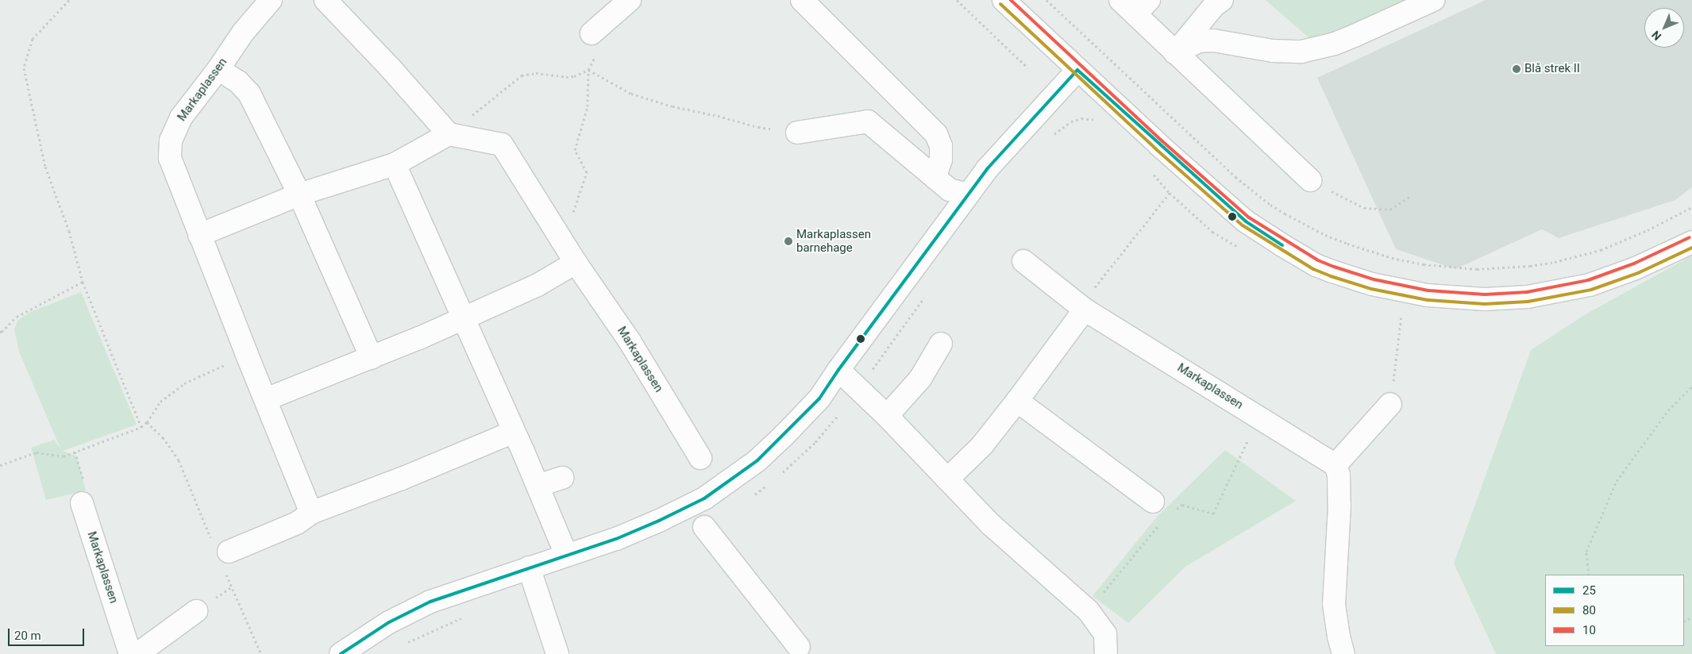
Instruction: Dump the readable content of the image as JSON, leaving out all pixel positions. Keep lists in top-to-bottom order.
{
  "streets": {
    "street": ["Markaplassen"]
  },
  "places": ["Blå strek II", "Markaplassen barnehage"],
  "lines": ["transit line 10", "transit line 80", "transit line 25"],
  "legend": ["25", "80", "10"],
  "scale_bar": "20 m",
  "north": "bottom left"
}
